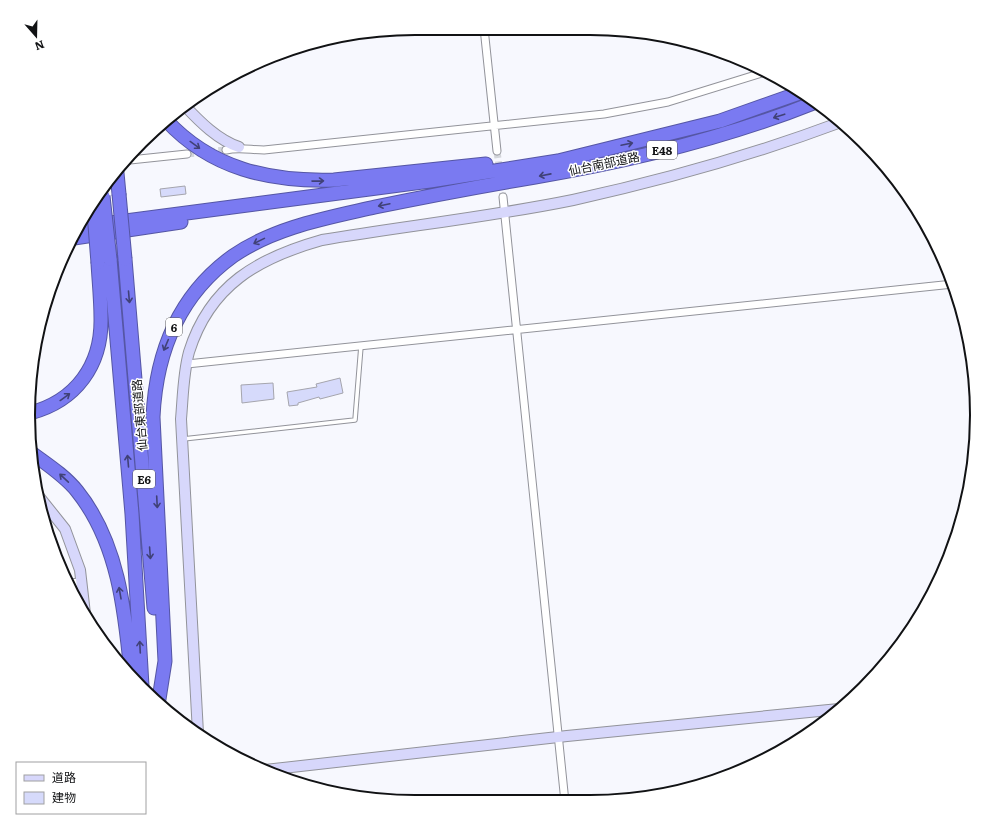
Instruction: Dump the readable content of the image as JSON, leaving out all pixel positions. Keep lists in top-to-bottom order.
{
  "streets": {
    "highway": [
      "E48",
      "仙台南部道路",
      "6",
      "仙台東部道路",
      "E6"
    ]
  },
  "crossings": [
    ["仙台南部道路", "6"]
  ],
  "legend": ["道路", "建物"],
  "north": "bottom"
}
